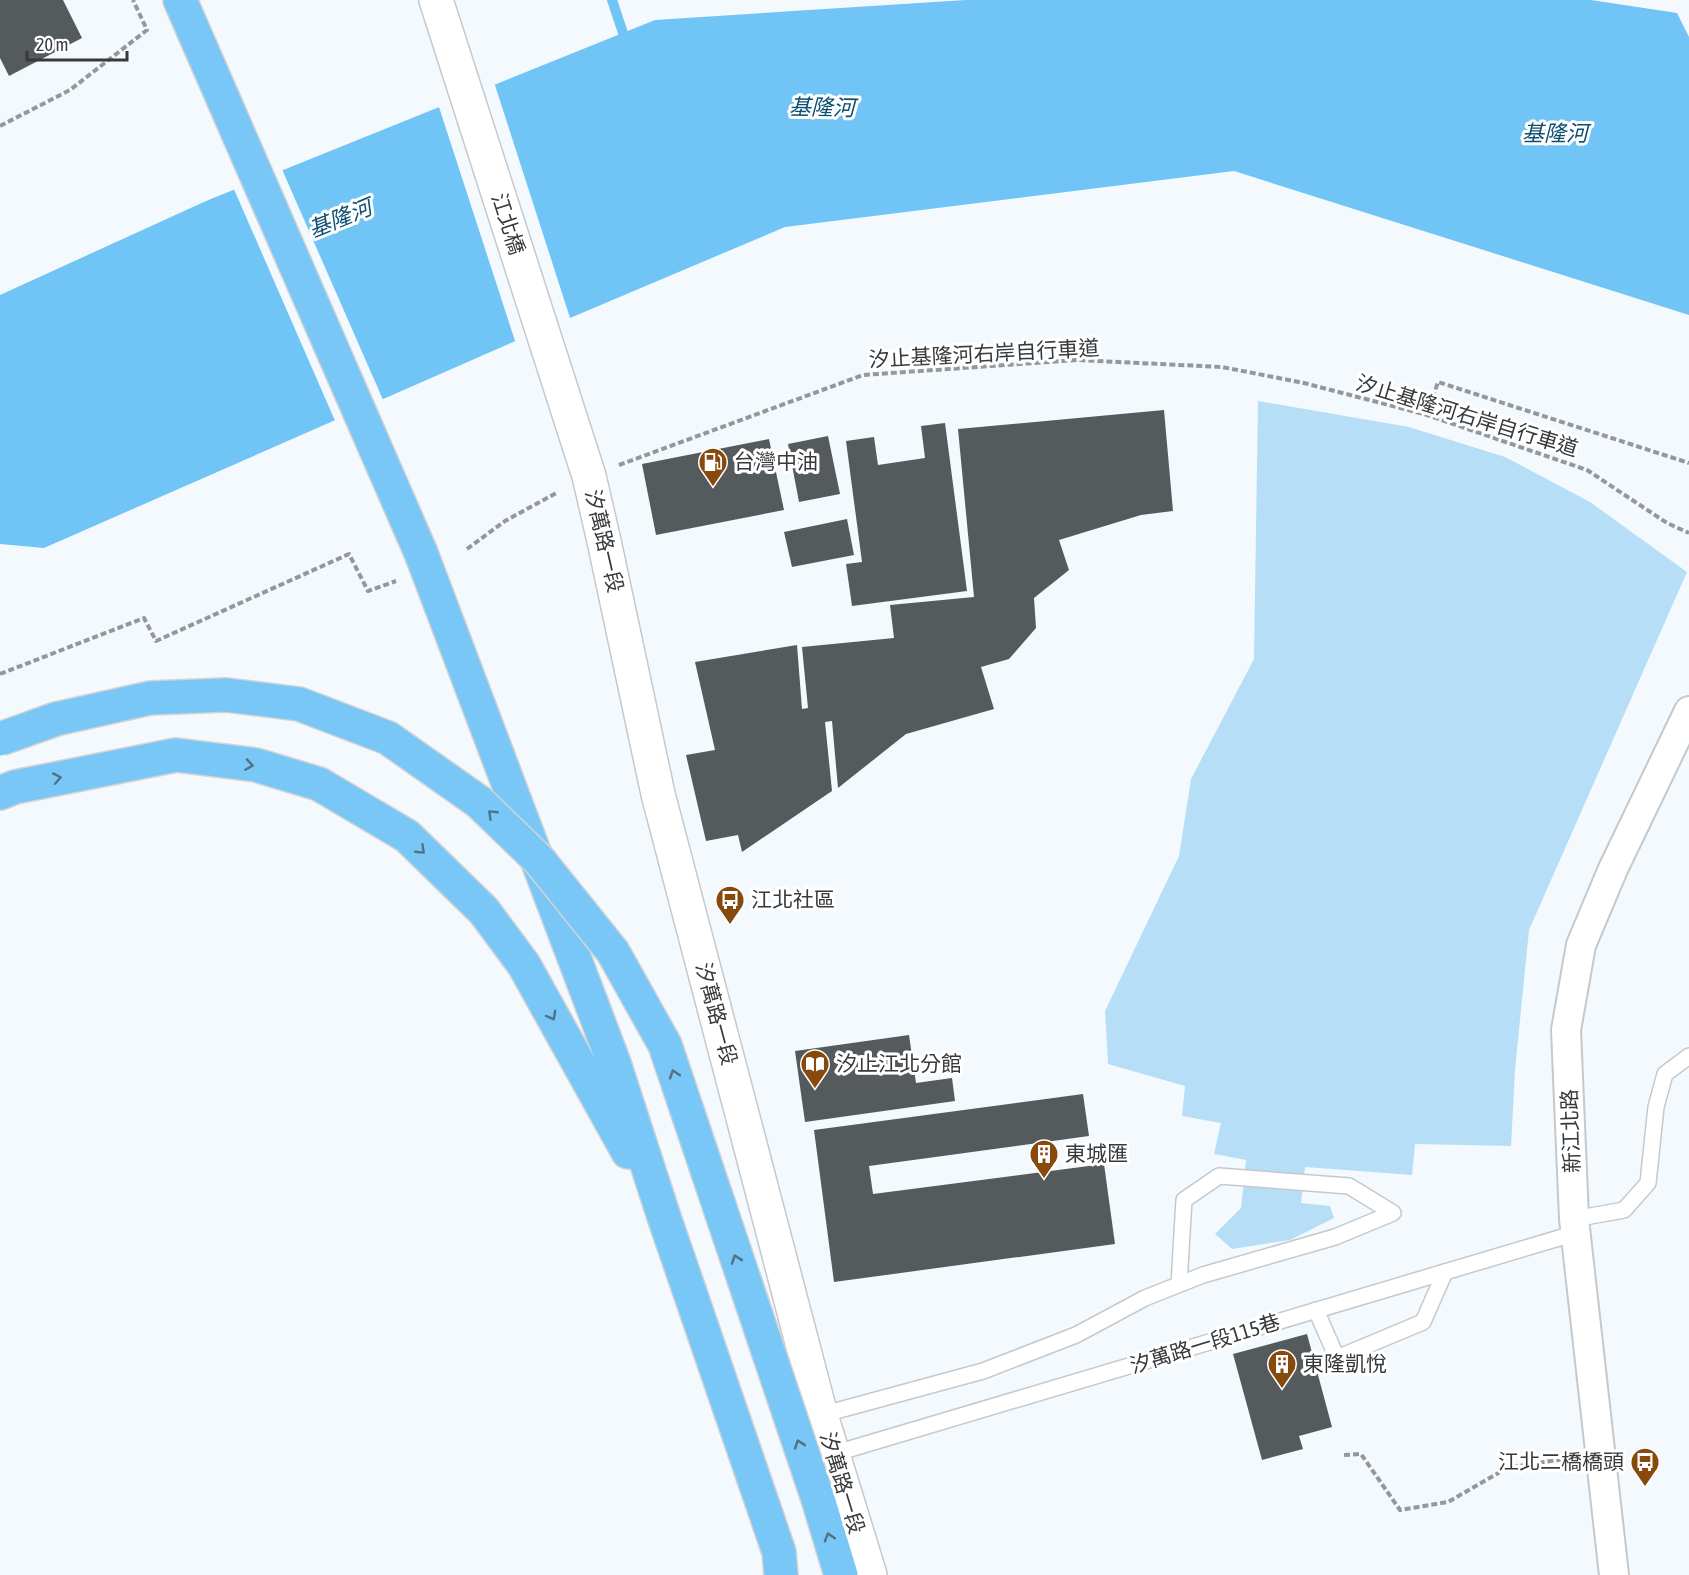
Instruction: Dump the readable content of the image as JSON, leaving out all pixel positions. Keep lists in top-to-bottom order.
{
  "streets": {
    "street": ["江北橋", "汐萬路一段", "新江北路"],
    "lane": ["汐萬路一段115巷"],
    "path": ["汐止基隆河右岸自行車道"]
  },
  "crossings": [
    ["江北橋", "汐止基隆河右岸自行車道"],
    ["江北橋", "汐萬路一段"],
    ["汐止基隆河右岸自行車道", "汐萬路一段"],
    ["汐萬路一段", "汐萬路一段115巷"],
    ["新江北路", "汐萬路一段115巷"]
  ],
  "water": ["基隆河"],
  "places": {
    "fuel station": ["台灣中油"],
    "bus stop": ["江北社區", "江北二橋橋頭"],
    "library": ["汐止江北分館"],
    "building": ["東城匯", "東隆凱悅"]
  },
  "scale_bar": "20 m"
}
